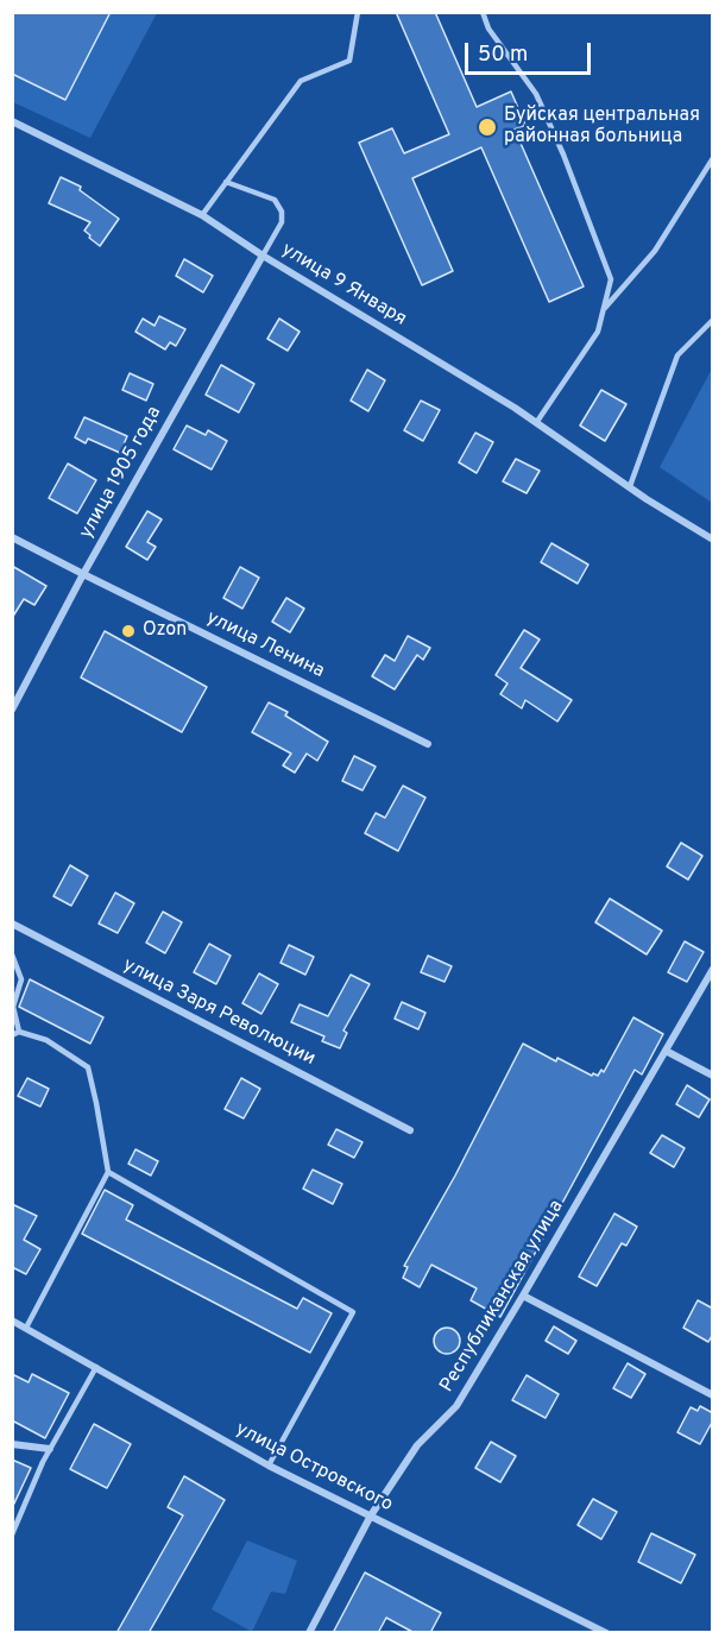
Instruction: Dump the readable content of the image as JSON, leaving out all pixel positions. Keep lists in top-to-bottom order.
{
  "streets": {
    "street": [
      "улица 9 Января",
      "улица 1905 года",
      "улица Ленина",
      "улица Заря Революции",
      "Республиканская улица",
      "улица Островского"
    ]
  },
  "crossings": [
    ["улица 9 Января", "улица 1905 года"],
    ["улица 1905 года", "улица Ленина"],
    ["Республиканская улица", "улица Островского"]
  ],
  "places": ["Буйская центральная районная больница", "Ozon"],
  "scale_bar": "50 m"
}
